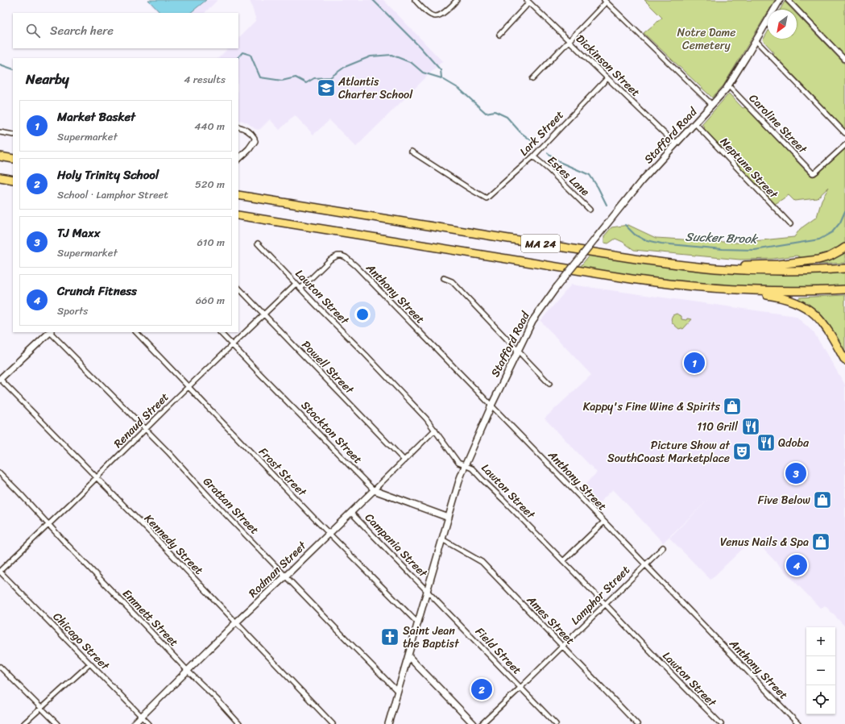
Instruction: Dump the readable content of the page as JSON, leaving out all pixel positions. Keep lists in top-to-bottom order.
{
  "streets": {
    "highway": ["MA 24"],
    "street": [
      "Dickinson Street",
      "Caroline Street",
      "Lark Street",
      "Stafford Road",
      "Neptune Street",
      "Estes Lane",
      "Anthony Street",
      "Lawton Street",
      "Powell Street",
      "Renaud Street",
      "Stockton Street",
      "Frost Street",
      "Grattan Street",
      "Kennedy Street",
      "Campania Street",
      "Rodman Street",
      "Lamphor Street",
      "Emmett Street",
      "Ames Street",
      "Chicago Street",
      "Field Street"
    ]
  },
  "crossings": [
    ["Dickinson Street", "Lark Street"],
    ["Dickinson Street", "Stafford Road"],
    ["Caroline Street", "Stafford Road"],
    ["Lark Street", "Estes Lane"],
    ["Stafford Road", "Neptune Street"],
    ["Stafford Road", "Anthony Street"],
    ["Stafford Road", "Lawton Street"],
    ["Stafford Road", "Stockton Street"],
    ["Stafford Road", "Frost Street"],
    ["Stafford Road", "Grattan Street"],
    ["Stafford Road", "Campania Street"],
    ["Stafford Road", "Ames Street"],
    ["Stafford Road", "Field Street"],
    ["Anthony Street", "Lawton Street"],
    ["Anthony Street", "Lamphor Street"],
    ["Lawton Street", "Renaud Street"],
    ["Lawton Street", "Rodman Street"],
    ["Lawton Street", "Lamphor Street"],
    ["Powell Street", "Renaud Street"],
    ["Powell Street", "Rodman Street"],
    ["Renaud Street", "Stockton Street"],
    ["Renaud Street", "Frost Street"],
    ["Renaud Street", "Grattan Street"],
    ["Renaud Street", "Kennedy Street"],
    ["Renaud Street", "Emmett Street"],
    ["Renaud Street", "Chicago Street"],
    ["Stockton Street", "Rodman Street"],
    ["Frost Street", "Rodman Street"],
    ["Grattan Street", "Rodman Street"],
    ["Kennedy Street", "Rodman Street"],
    ["Campania Street", "Rodman Street"],
    ["Campania Street", "Field Street"],
    ["Rodman Street", "Emmett Street"],
    ["Rodman Street", "Chicago Street"],
    ["Lamphor Street", "Ames Street"],
    ["Lamphor Street", "Field Street"]
  ],
  "water": ["Sucker Brook"],
  "parks": ["Notre Dame Cemetery"],
  "places": {
    "school or university": ["Atlantis Charter School"],
    "shop": ["Kappy's Fine Wine & Spirits", "Five Below", "Venus Nails & Spa"],
    "restaurant": ["110 Grill", "Qdoba"],
    "theatre": ["Picture Show at SouthCoast Marketplace"],
    "church": ["Saint Jean the Baptist"]
  },
  "north": "bottom left",
  "page": {
    "search": "Search here",
    "heading": ["Nearby", "4 results"],
    "list": [
      {
        "mark": "1",
        "name": "Market Basket",
        "note": "Supermarket",
        "value": "440 m"
      },
      {
        "mark": "2",
        "name": "Holy Trinity School",
        "note": "School · Lamphor Street",
        "value": "520 m"
      },
      {
        "mark": "3",
        "name": "TJ Maxx",
        "note": "Supermarket",
        "value": "610 m"
      },
      {
        "mark": "4",
        "name": "Crunch Fitness",
        "note": "Sports",
        "value": "660 m"
      }
    ],
    "pins": [
      "1",
      "3",
      "4",
      "2"
    ],
    "map_buttons": ["+", "−"]
  }
}
